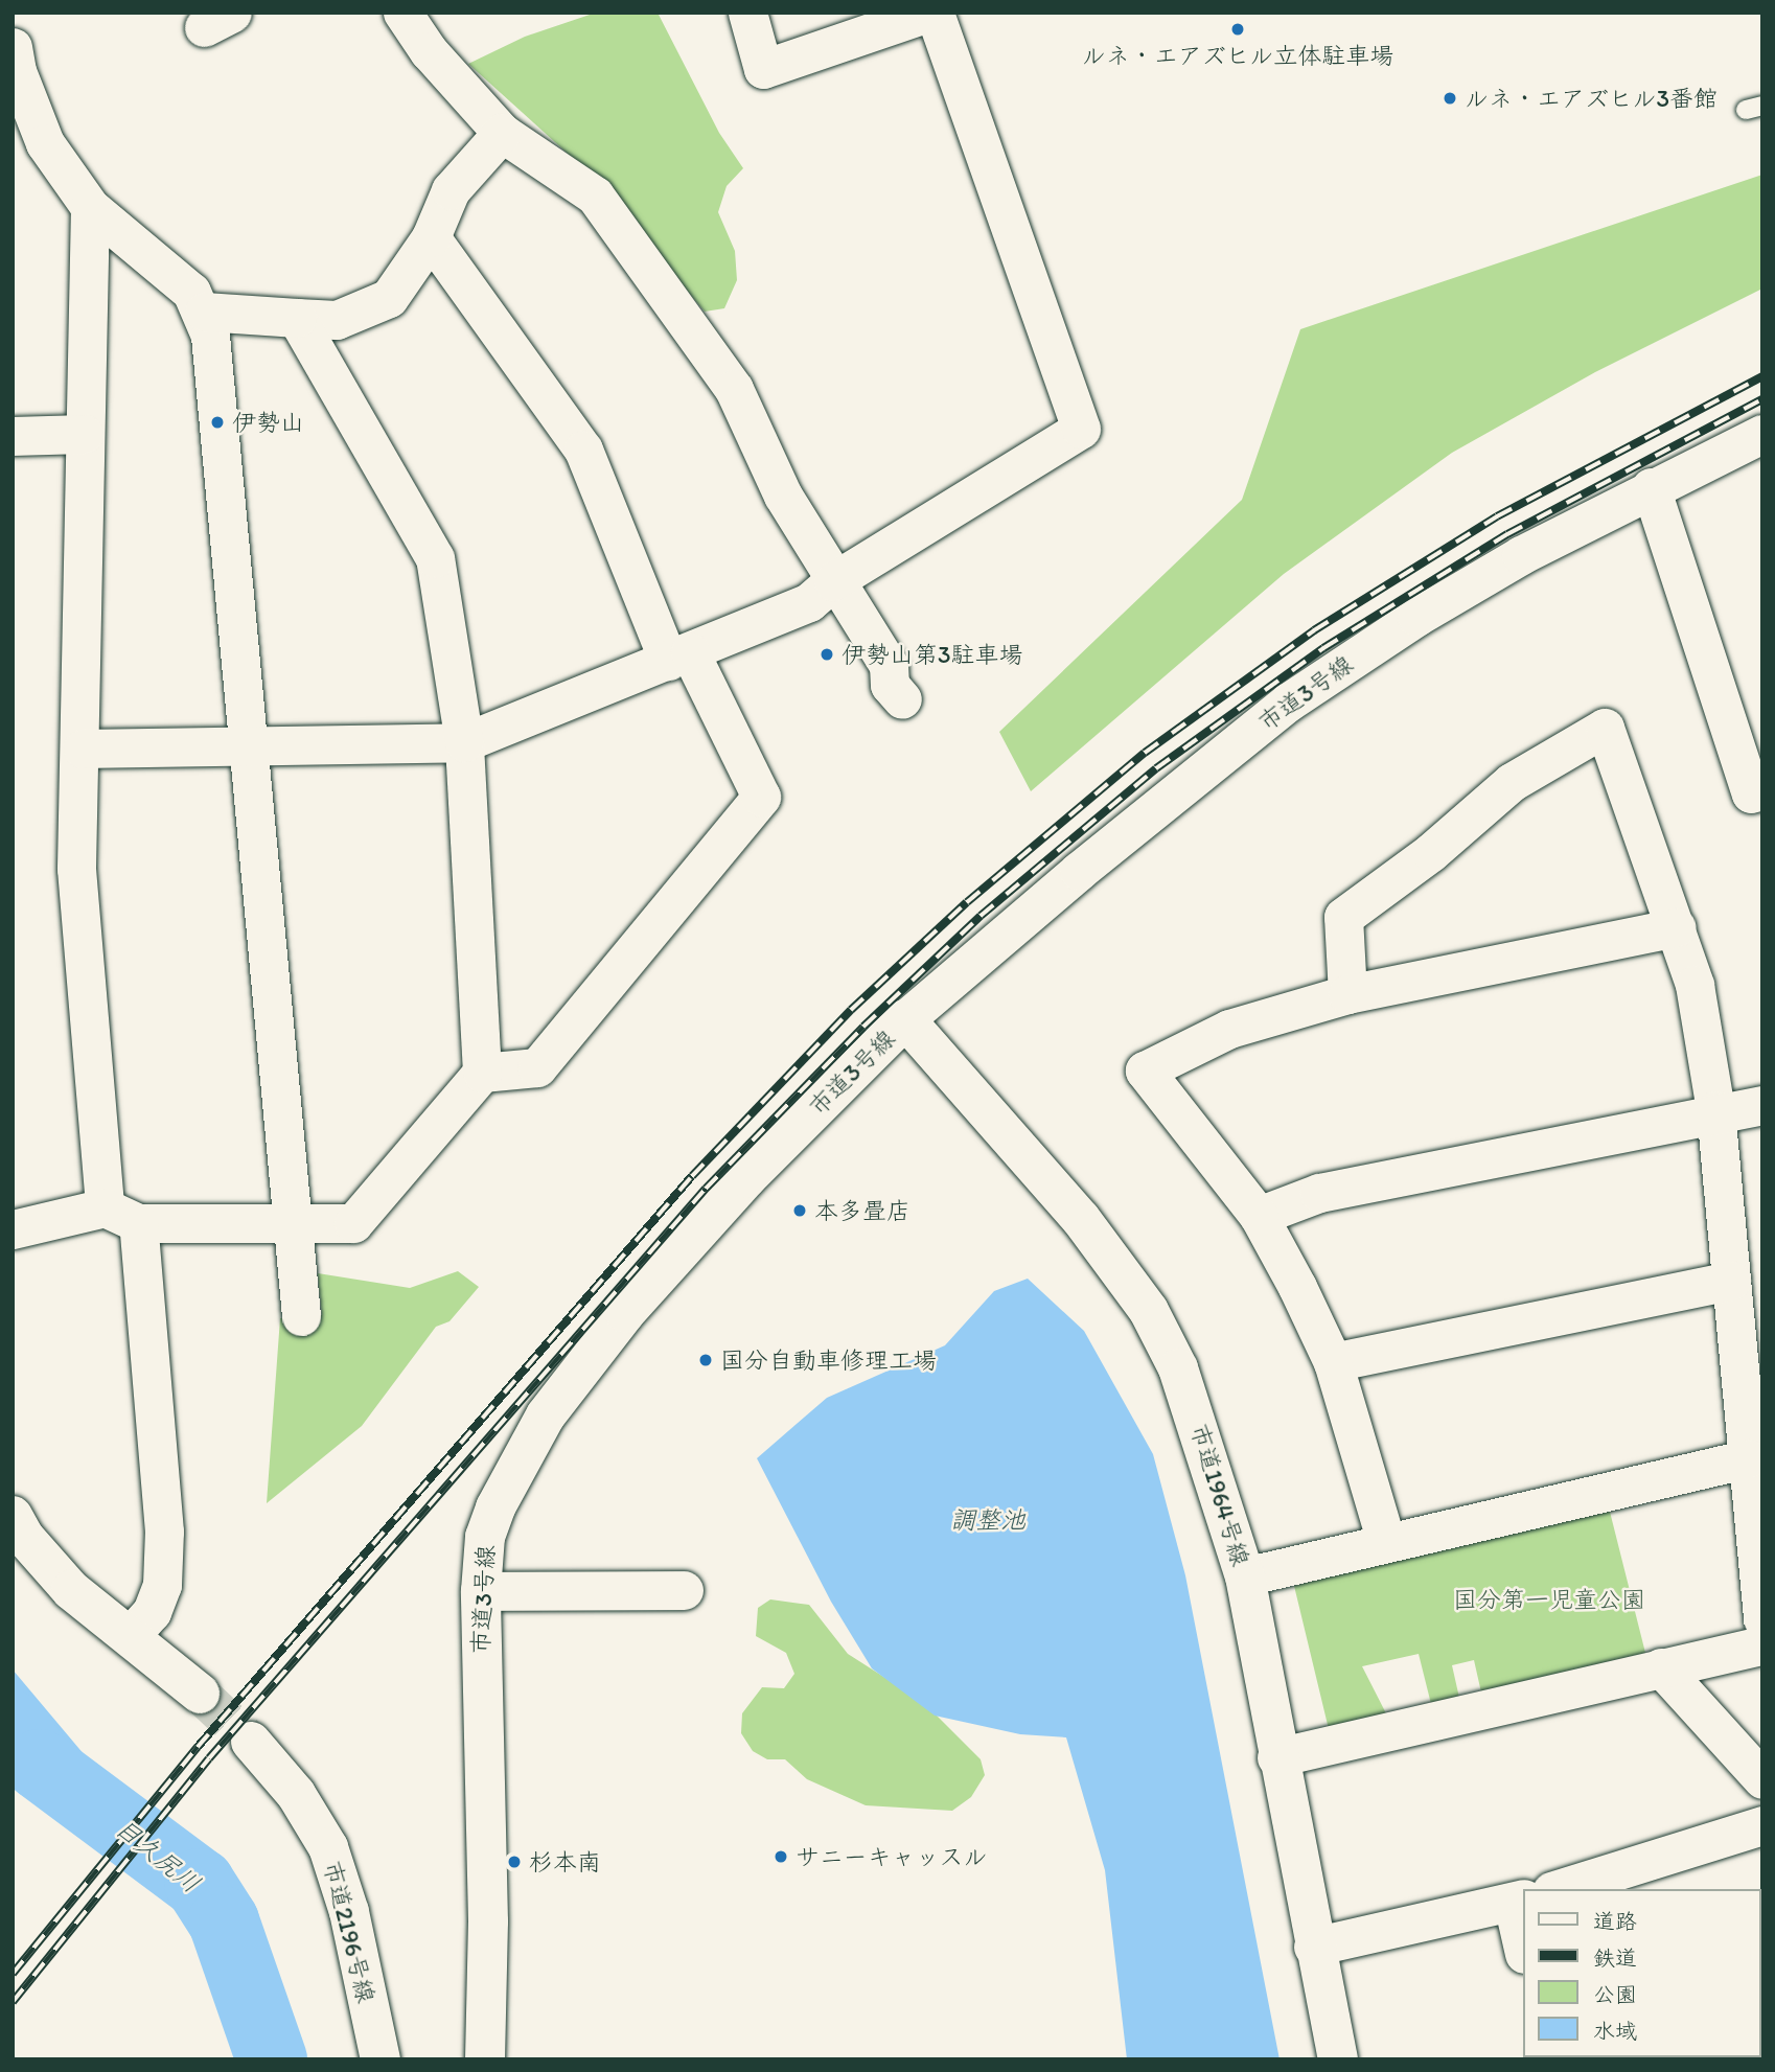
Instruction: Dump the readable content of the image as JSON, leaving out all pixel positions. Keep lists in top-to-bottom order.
{
  "streets": {
    "street": ["市道3号線", "市道1964号線", "市道2196号線"]
  },
  "crossings": [
    ["市道3号線", "市道1964号線"]
  ],
  "water": ["調整池", "目久尻川"],
  "parks": ["国分第一児童公園"],
  "places": [
    "ルネ・エアズヒル立体駐車場",
    "ルネ・エアズヒル3番館",
    "伊勢山",
    "伊勢山第3駐車場",
    "本多畳店",
    "国分自動車修理工場",
    "サニーキャッスル",
    "杉本南"
  ],
  "legend": [
    "道路",
    "鉄道",
    "公園",
    "水域"
  ]
}
